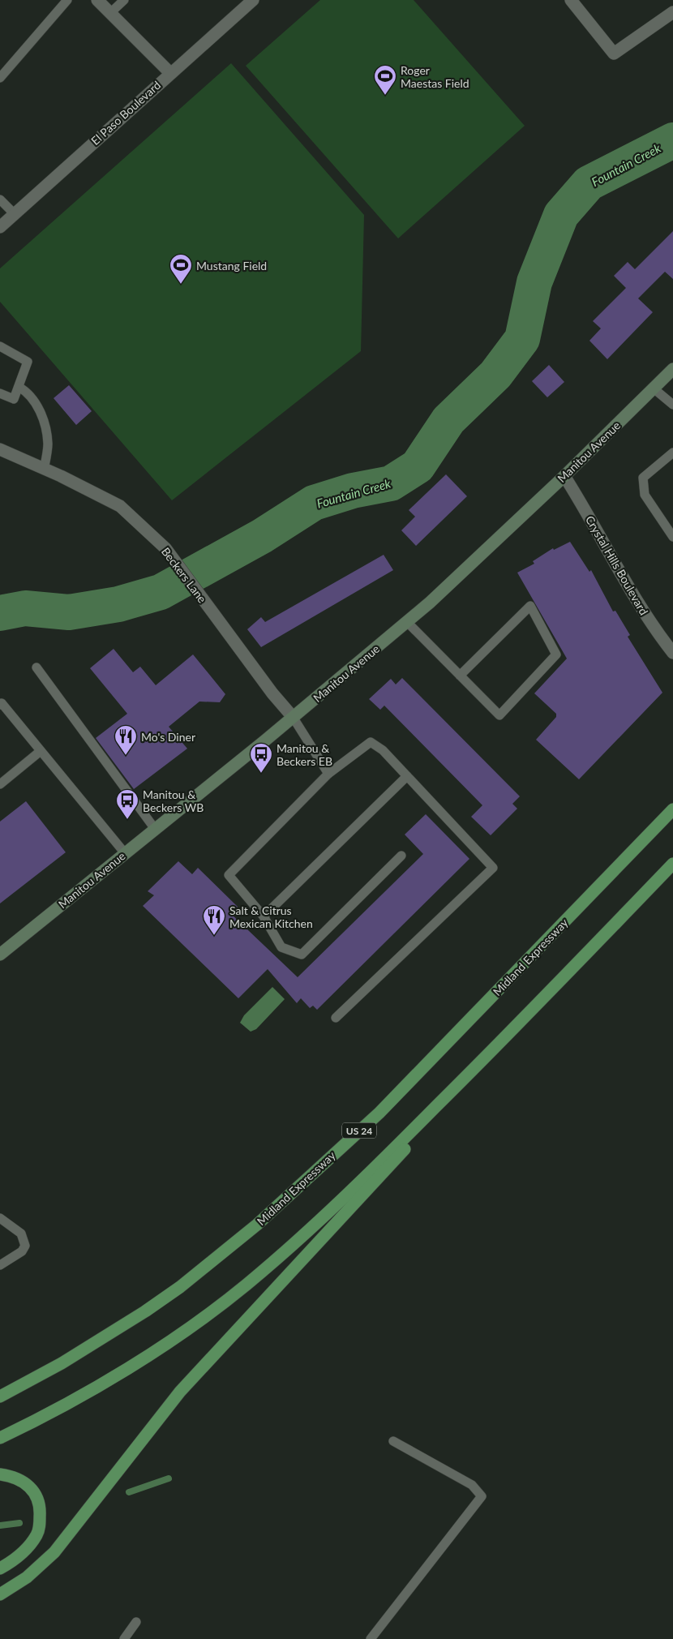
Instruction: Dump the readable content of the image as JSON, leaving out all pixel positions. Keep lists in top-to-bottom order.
{
  "streets": {
    "highway": ["Midland Expressway", "US 24"],
    "main road": ["Manitou Avenue"],
    "street": ["El Paso Boulevard", "Crystal Hills Boulevard", "Beckers Lane"]
  },
  "crossings": [
    ["Manitou Avenue", "Crystal Hills Boulevard"],
    ["Manitou Avenue", "Beckers Lane"]
  ],
  "water": ["Fountain Creek"],
  "places": {
    "sports": ["Roger Maestas Field", "Mustang Field"],
    "restaurant": ["Mo's Diner", "Salt & Citrus Mexican Kitchen"],
    "bus stop": ["Manitou & Beckers EB", "Manitou & Beckers WB"]
  }
}
